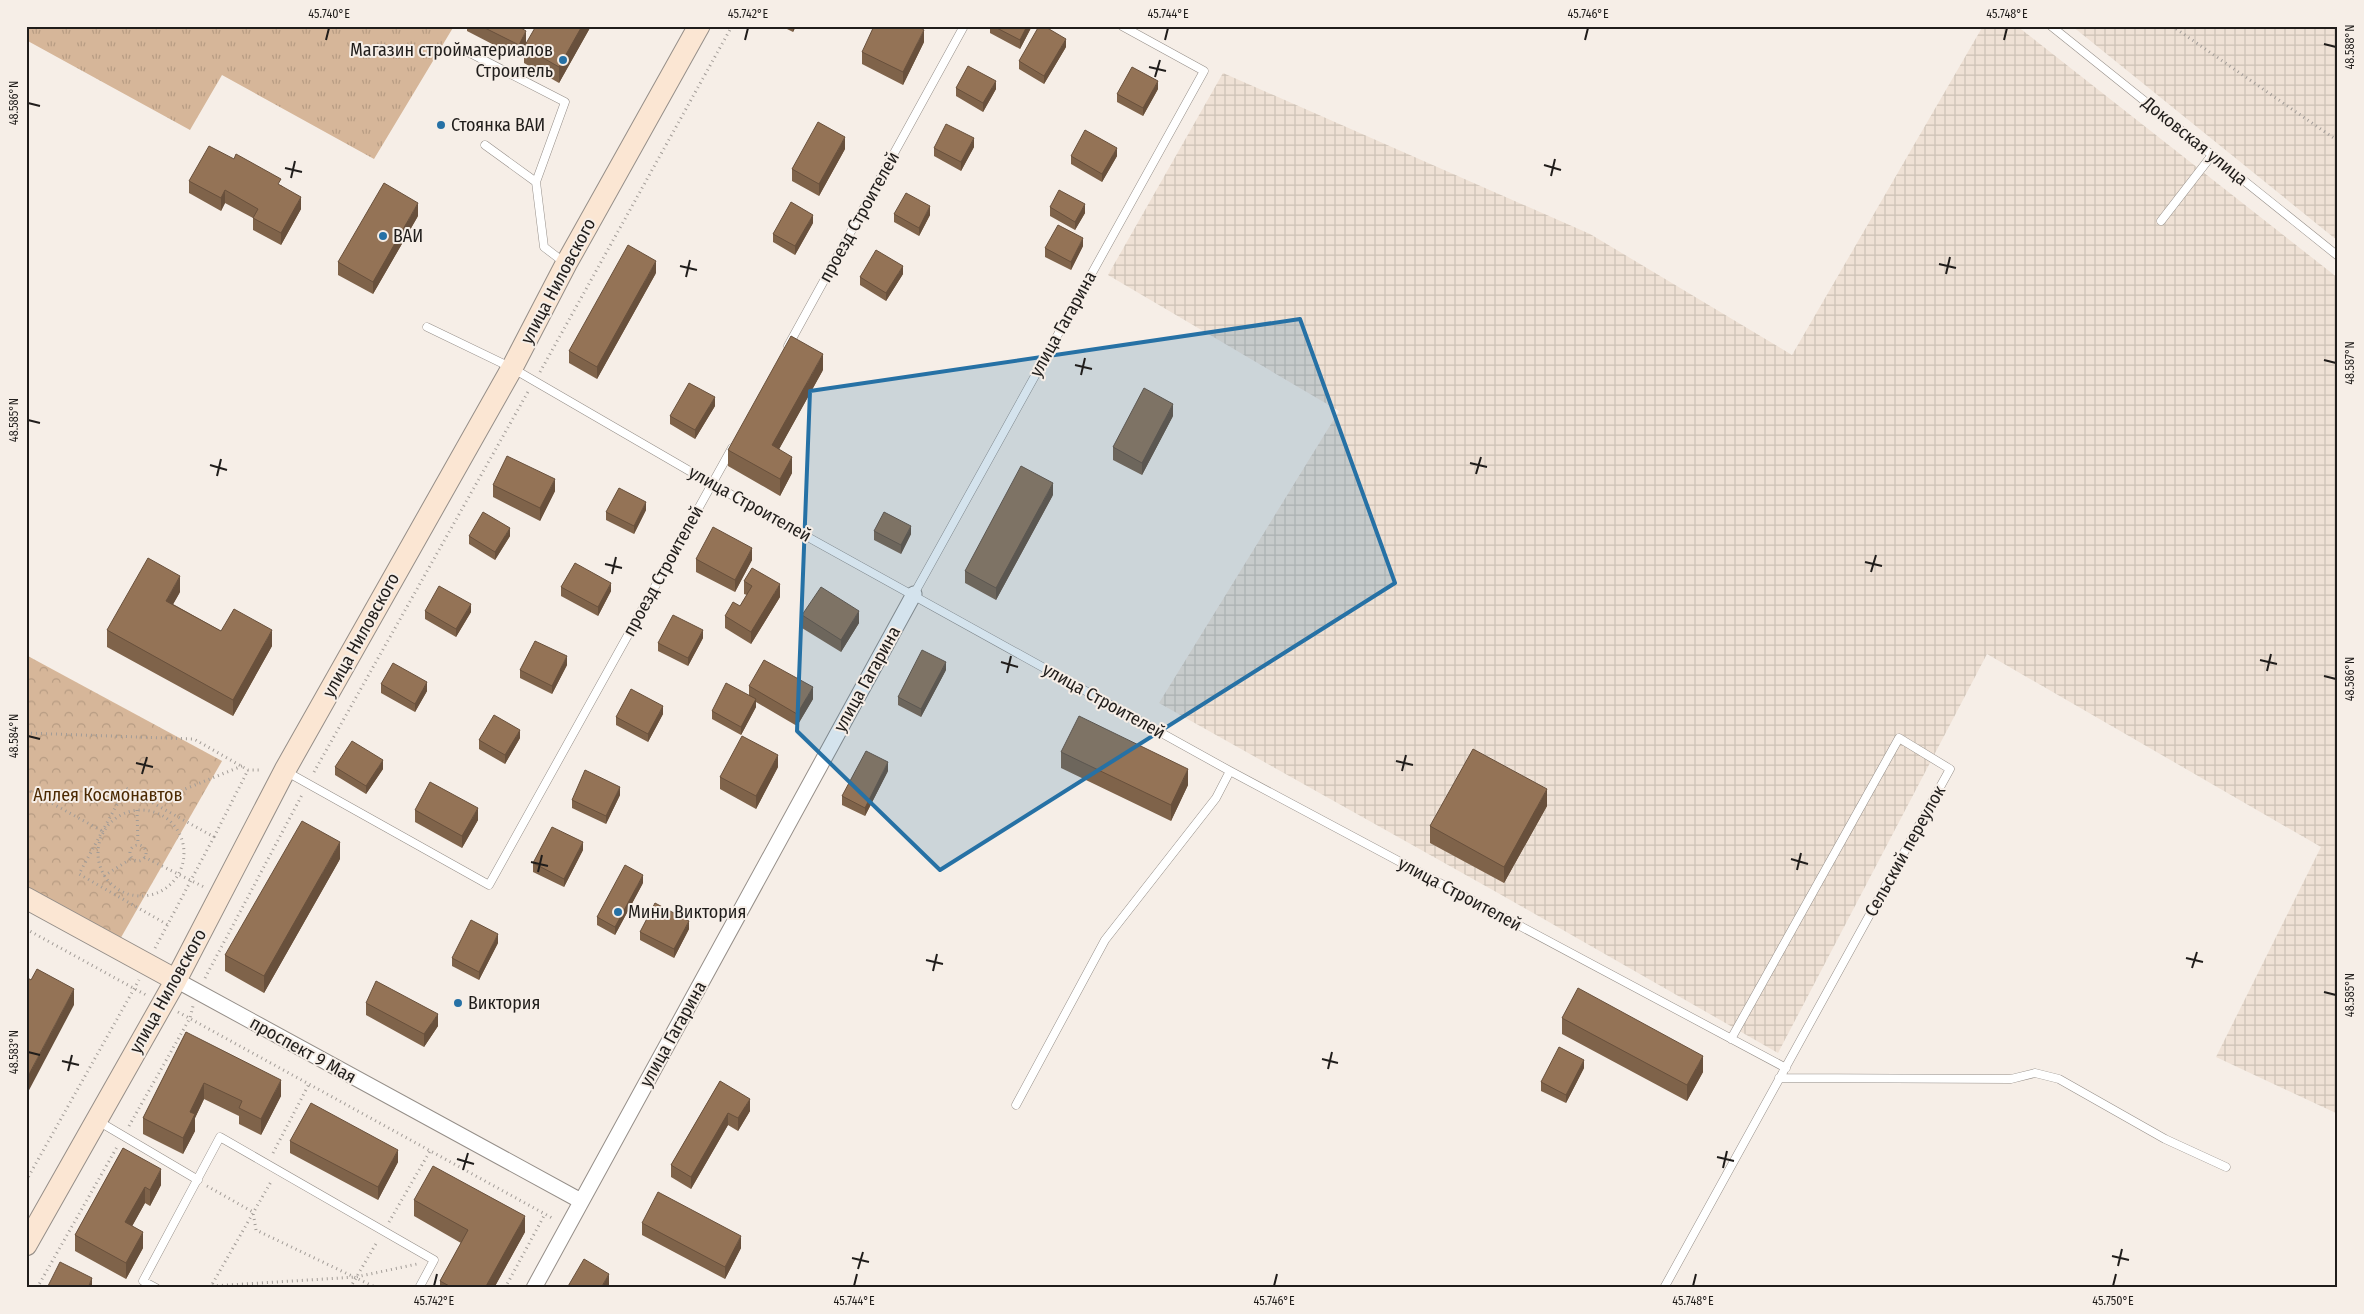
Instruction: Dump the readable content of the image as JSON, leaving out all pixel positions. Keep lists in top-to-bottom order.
{
  "streets": {
    "street": ["улица Ниловского", "улица Гагарина", "проспект 9 Мая"],
    "lane": [
      "Доковская улица",
      "проезд Строителей",
      "улица Строителей",
      "Сельский переулок"
    ]
  },
  "crossings": [
    ["проезд Строителей", "улица Ниловского"],
    ["проезд Строителей", "улица Строителей"],
    ["улица Ниловского", "улица Строителей"],
    ["улица Ниловского", "проспект 9 Мая"],
    ["улица Гагарина", "улица Строителей"],
    ["улица Гагарина", "проспект 9 Мая"],
    ["улица Строителей", "Сельский переулок"]
  ],
  "parks": ["Аллея Космонавтов"],
  "places": [
    "Магазин стройматериалов Строитель",
    "Стоянка ВАИ",
    "ВАИ",
    "Мини Виктория",
    "Виктория"
  ],
  "coordinates": [
    "45.740°E",
    "45.742°E",
    "45.744°E",
    "45.746°E",
    "45.748°E",
    "48.588°N",
    "48.586°N",
    "48.587°N",
    "48.585°N",
    "48.584°N",
    "48.583°N",
    "45.750°E"
  ]
}
